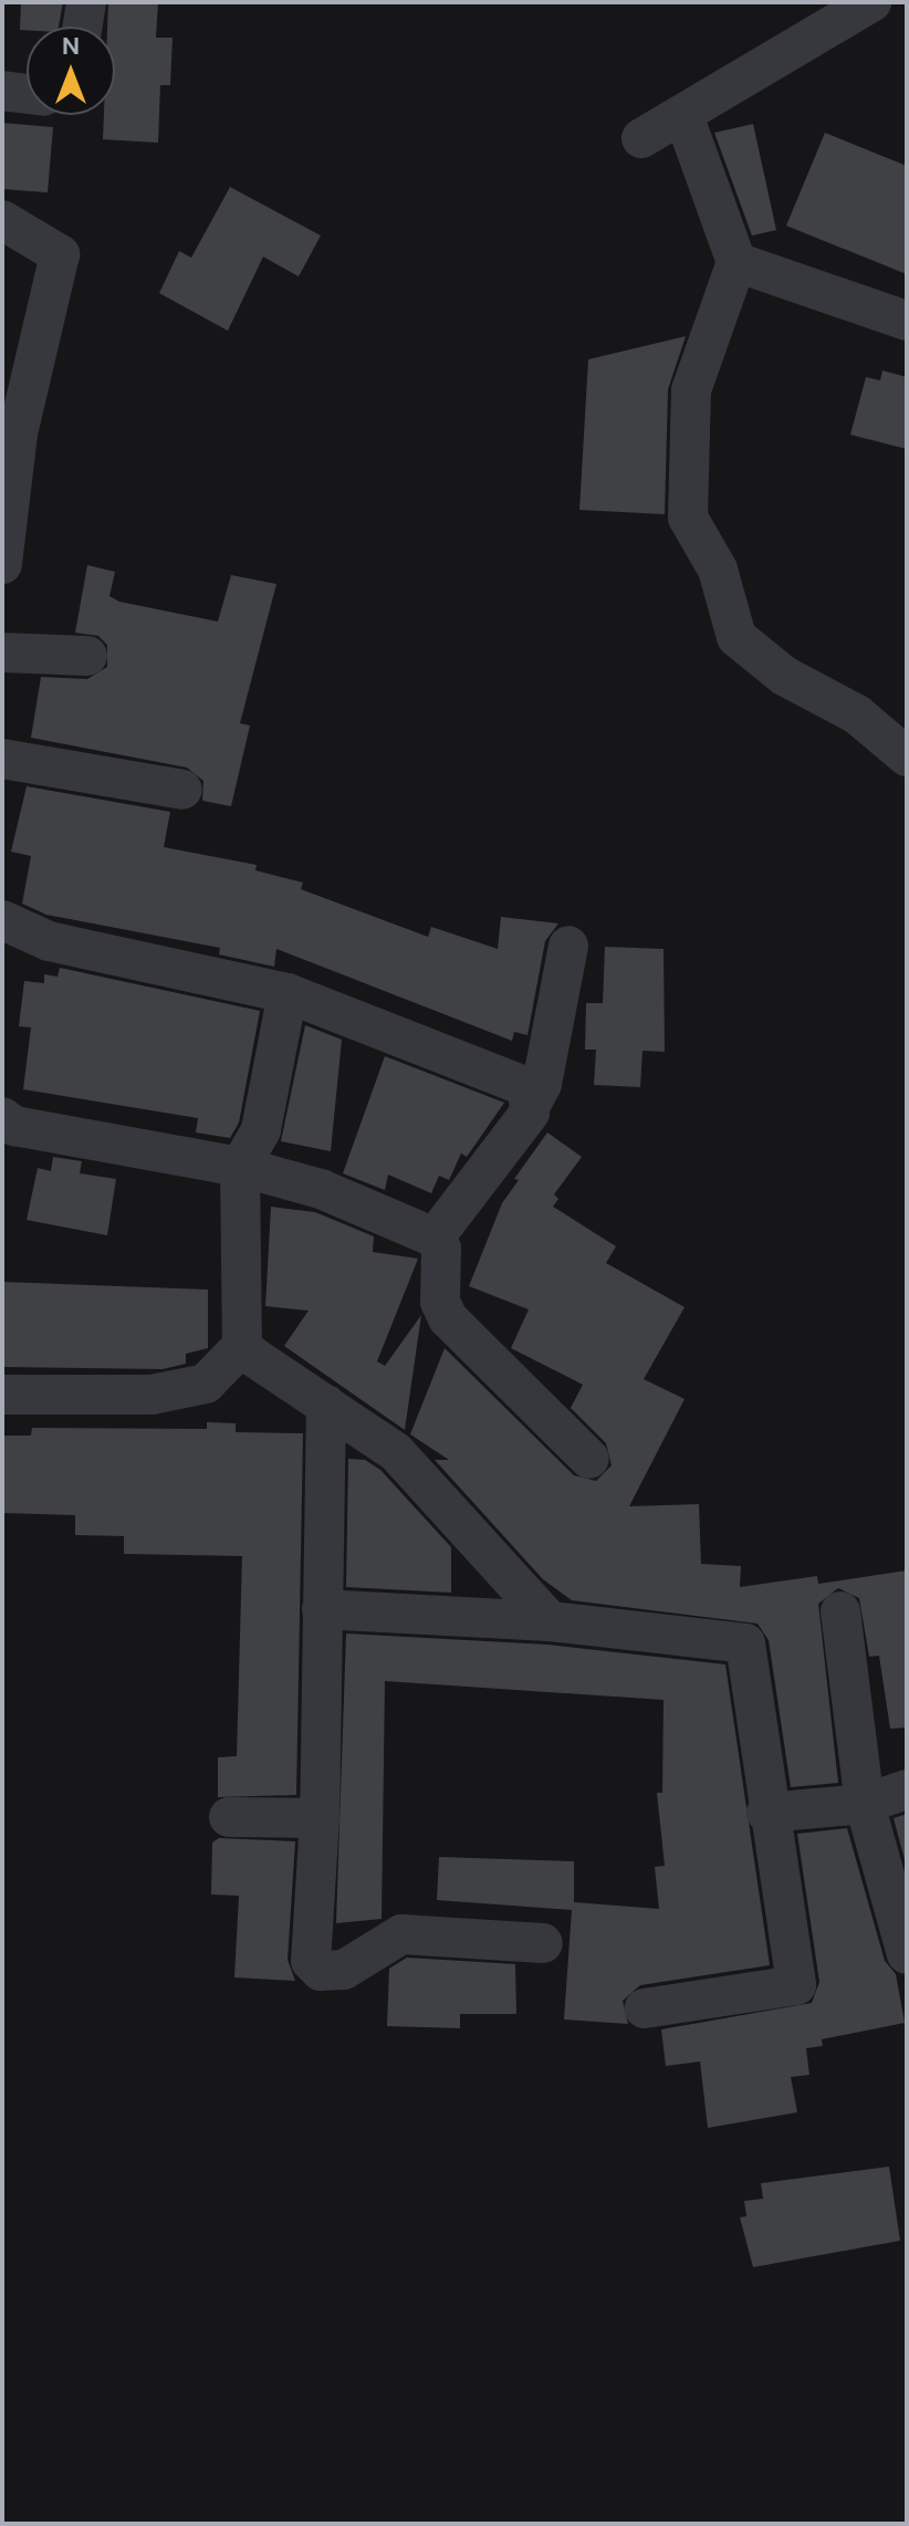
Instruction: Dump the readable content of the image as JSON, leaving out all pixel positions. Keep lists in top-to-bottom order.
{
  "north": "top"
}
